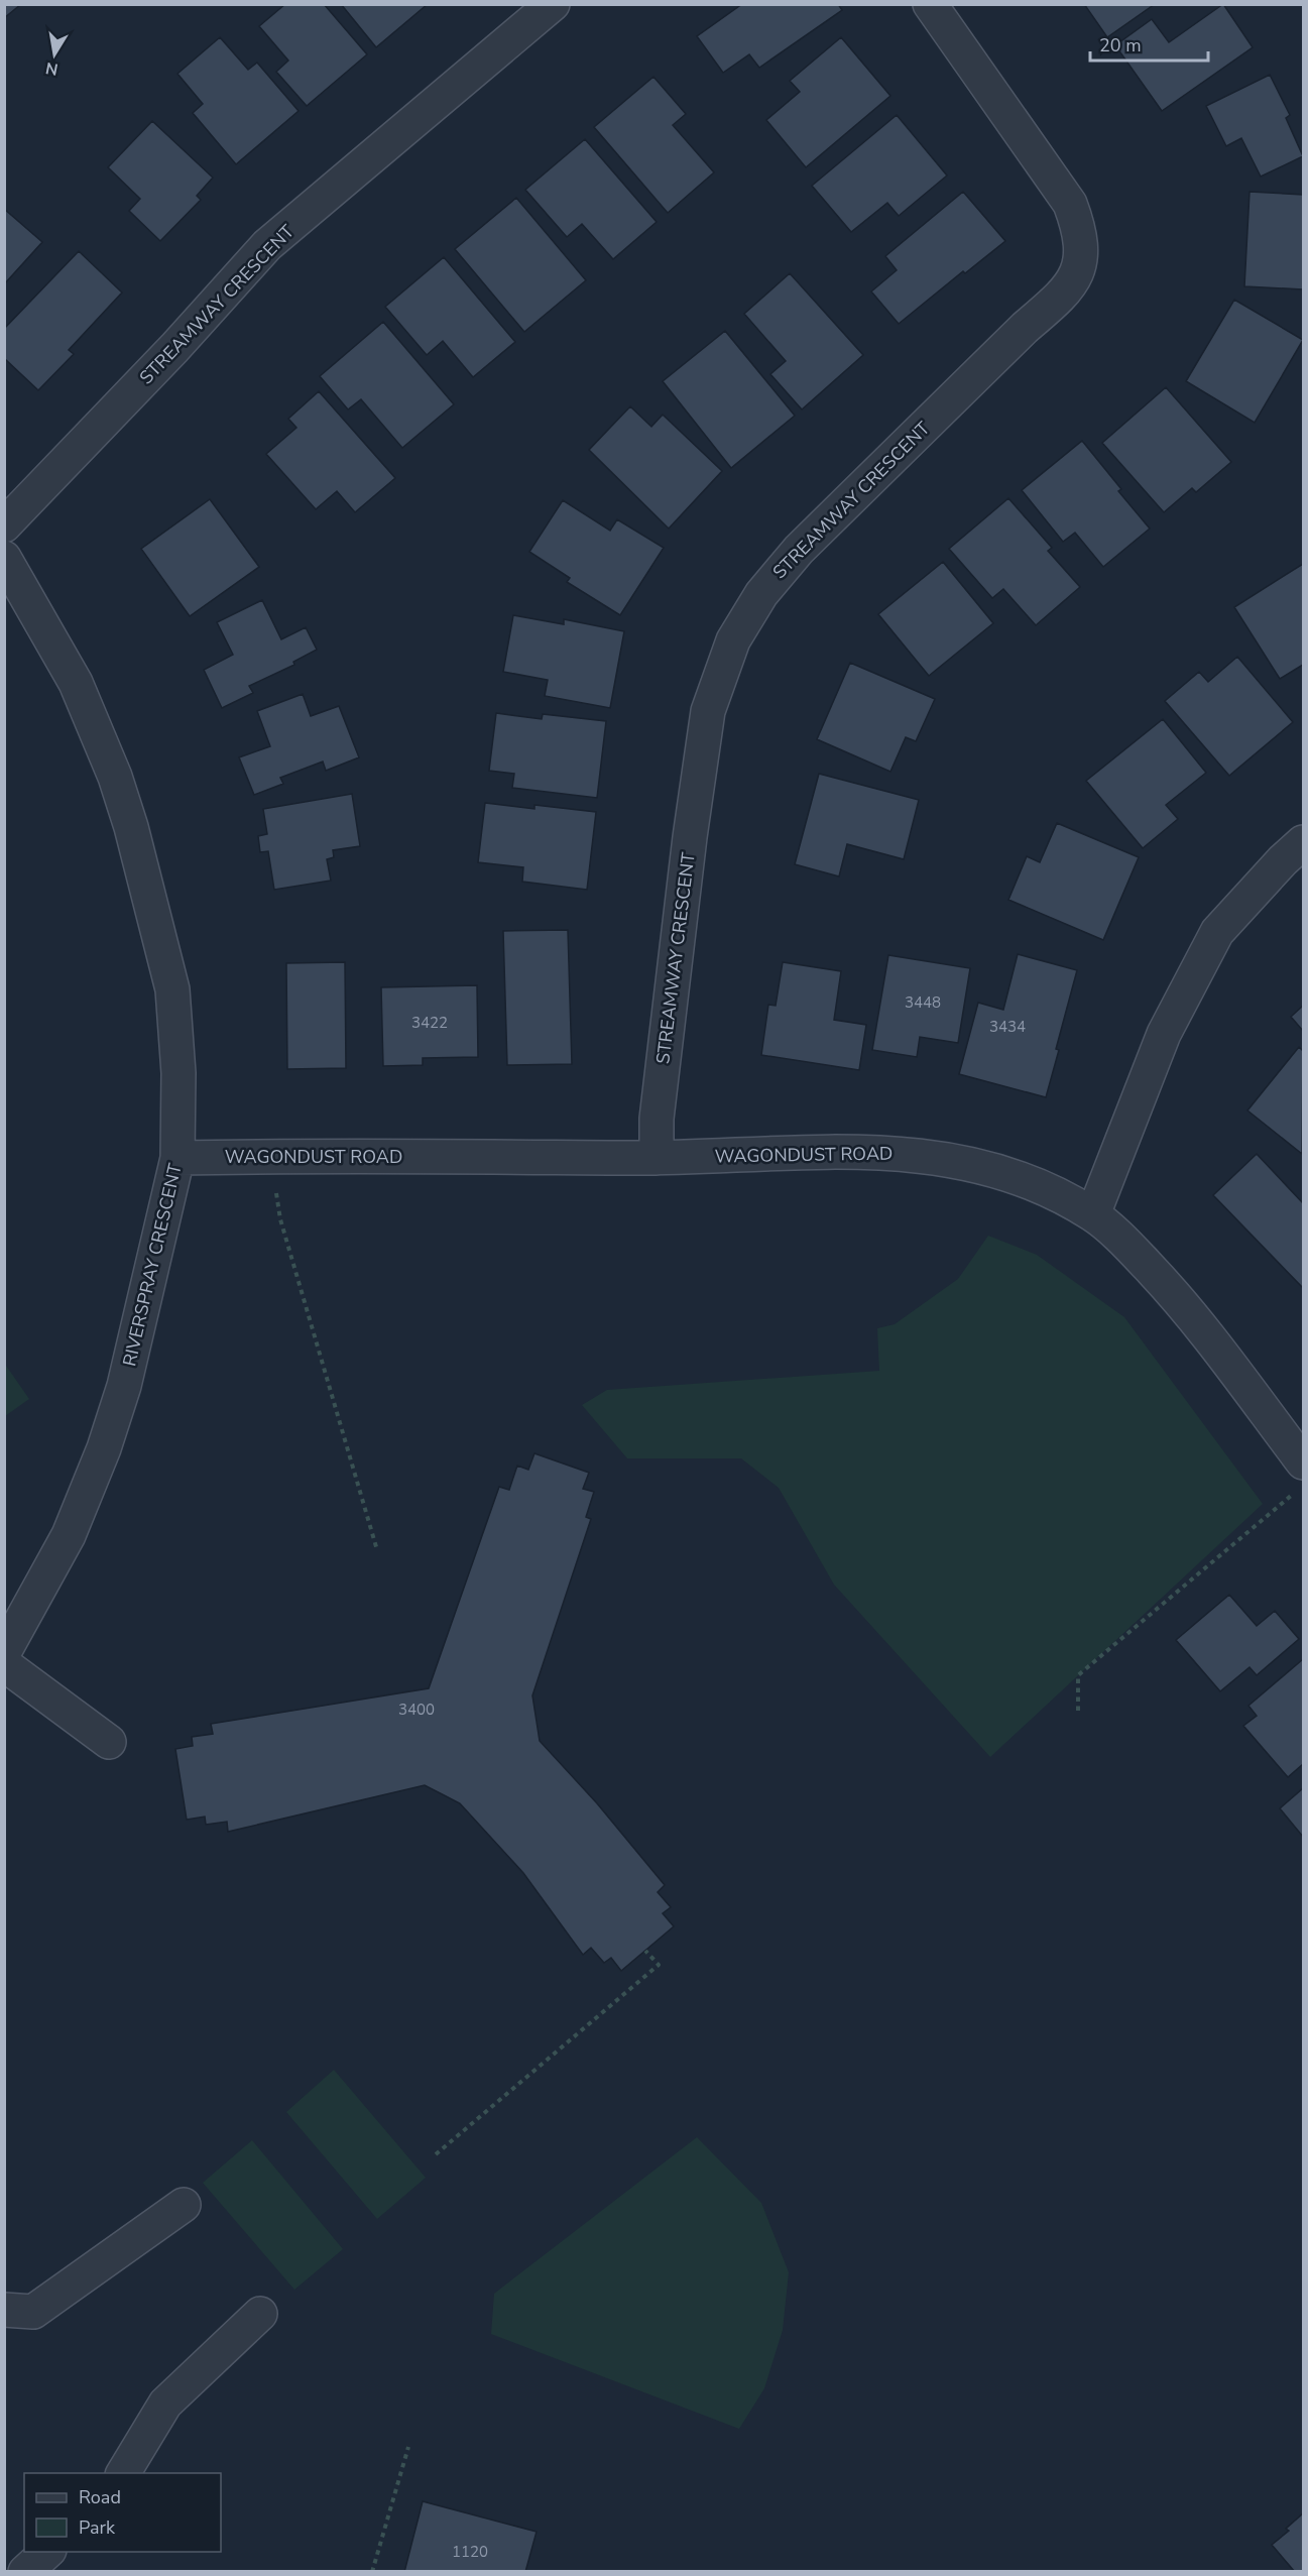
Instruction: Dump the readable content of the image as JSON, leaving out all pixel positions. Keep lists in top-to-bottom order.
{
  "streets": {
    "street": ["STREAMWAY CRESCENT", "WAGONDUST ROAD", "RIVERSPRAY CRESCENT"]
  },
  "crossings": [
    ["STREAMWAY CRESCENT", "WAGONDUST ROAD"],
    ["WAGONDUST ROAD", "RIVERSPRAY CRESCENT"]
  ],
  "house_numbers": [
    "3448",
    "3422",
    "3434",
    "3400",
    "1120"
  ],
  "legend": ["Road", "Park"],
  "scale_bar": "20 m",
  "north": "bottom"
}
